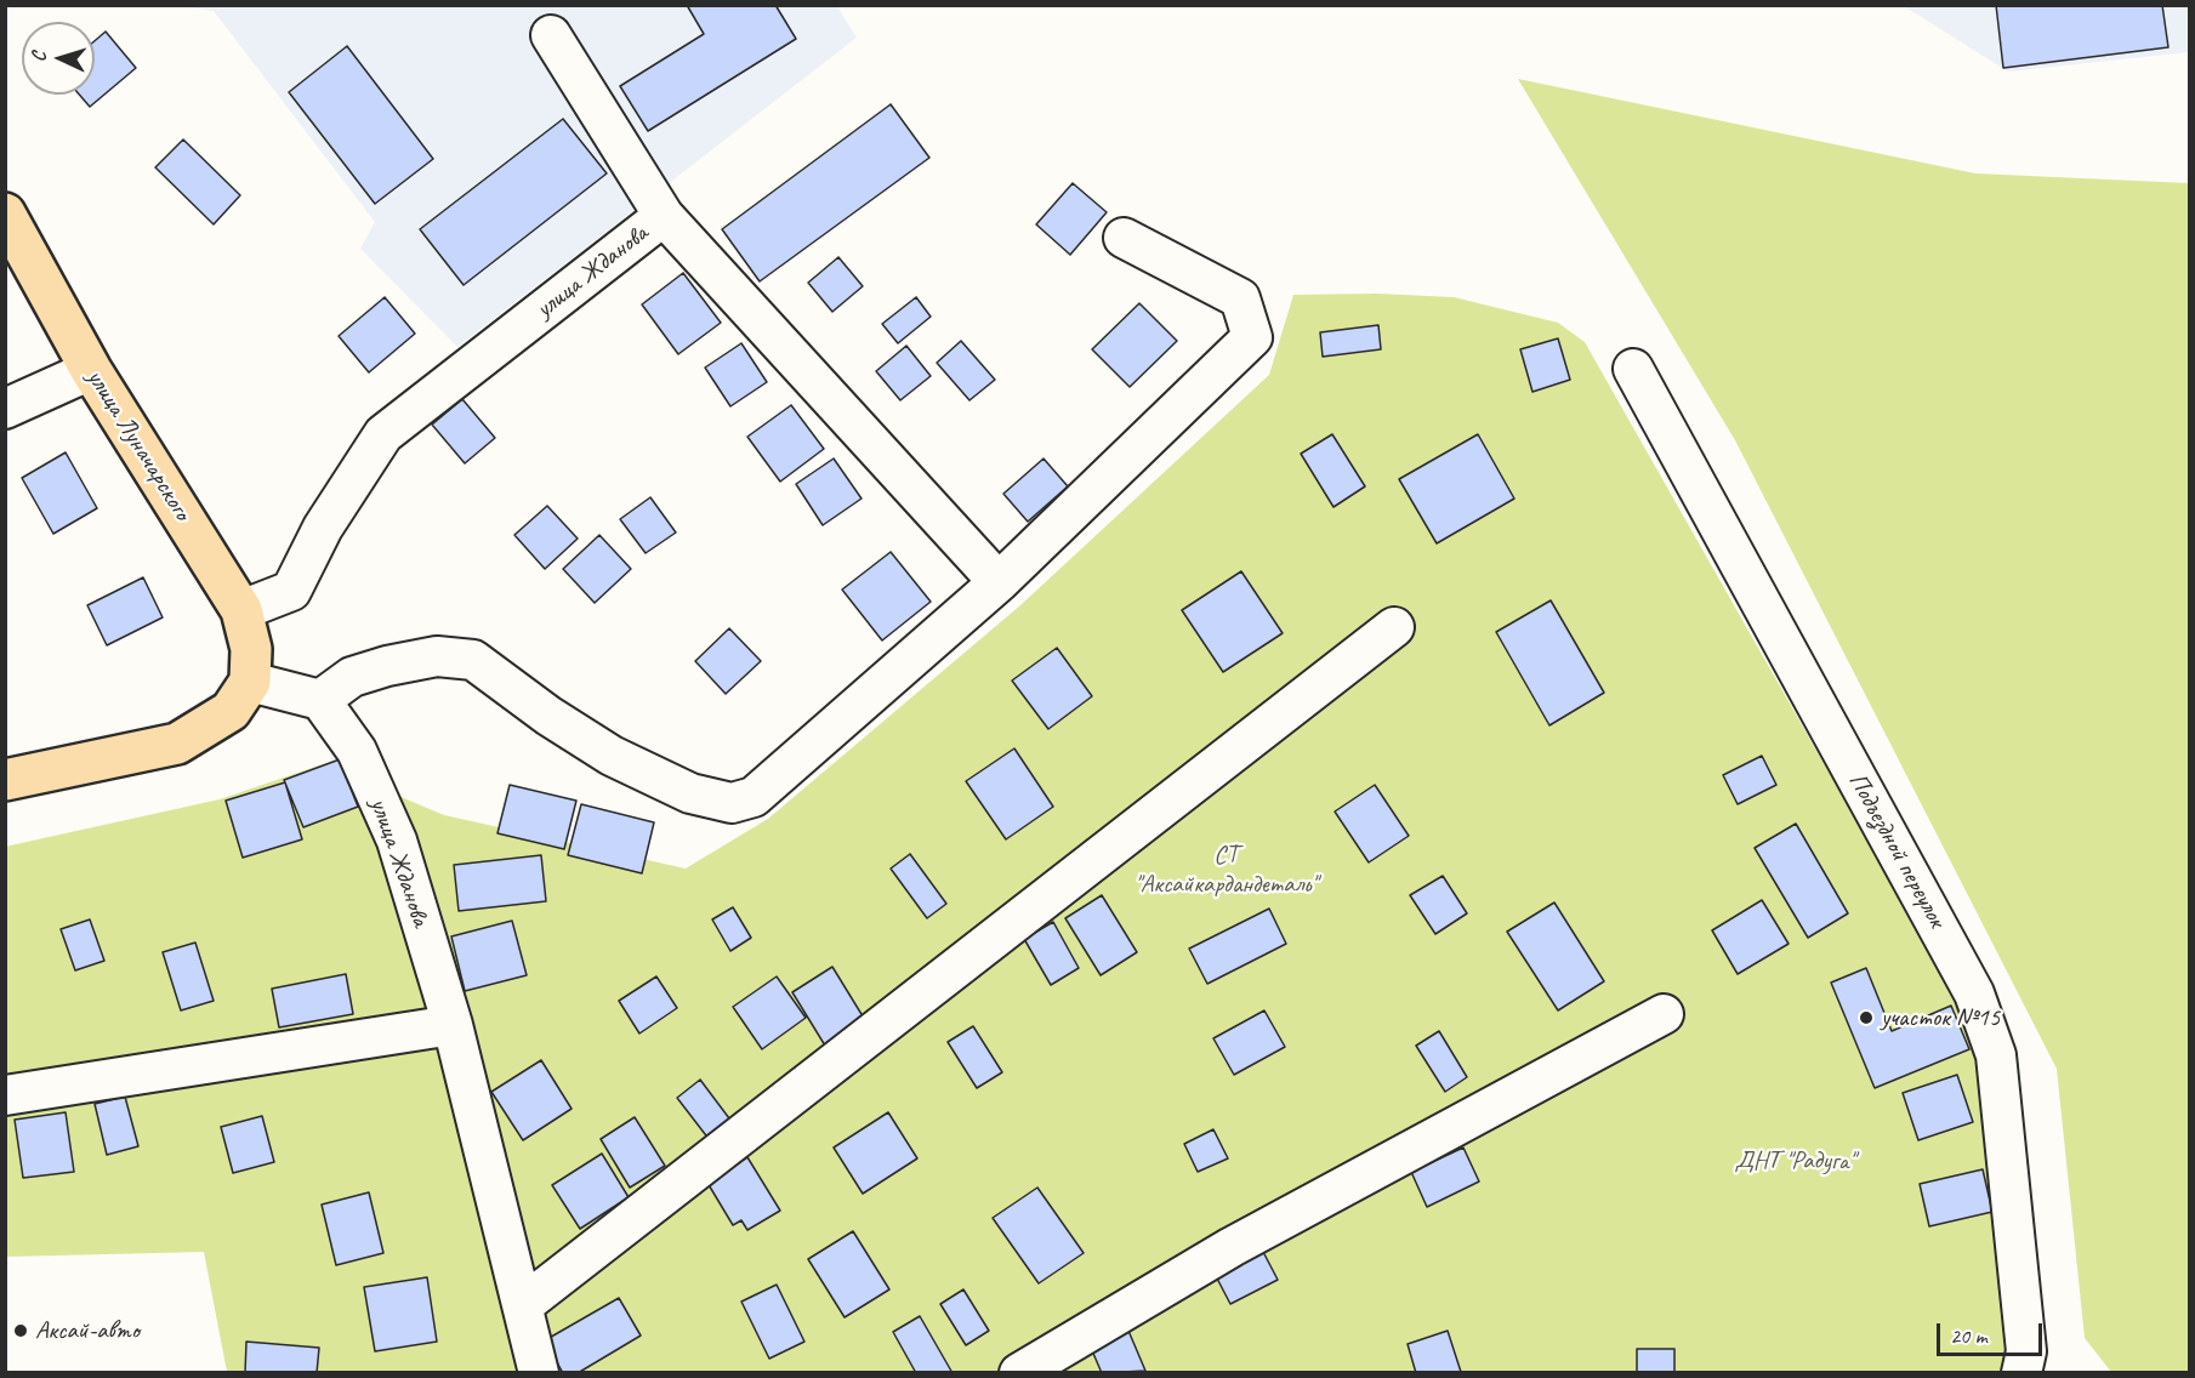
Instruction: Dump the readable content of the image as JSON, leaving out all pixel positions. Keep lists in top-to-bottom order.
{
  "streets": {
    "main road": ["улица Луначарского"],
    "street": ["улица Жданова", "Подъездной переулок"]
  },
  "crossings": [
    ["улица Жданова", "улица Луначарского"]
  ],
  "parks": ["СТ \"Аксайкардандеталь\"", "ДНТ \"Радуга\""],
  "places": ["участок №15", "Аксай-авто"],
  "scale_bar": "20 m",
  "north": "left"
}
